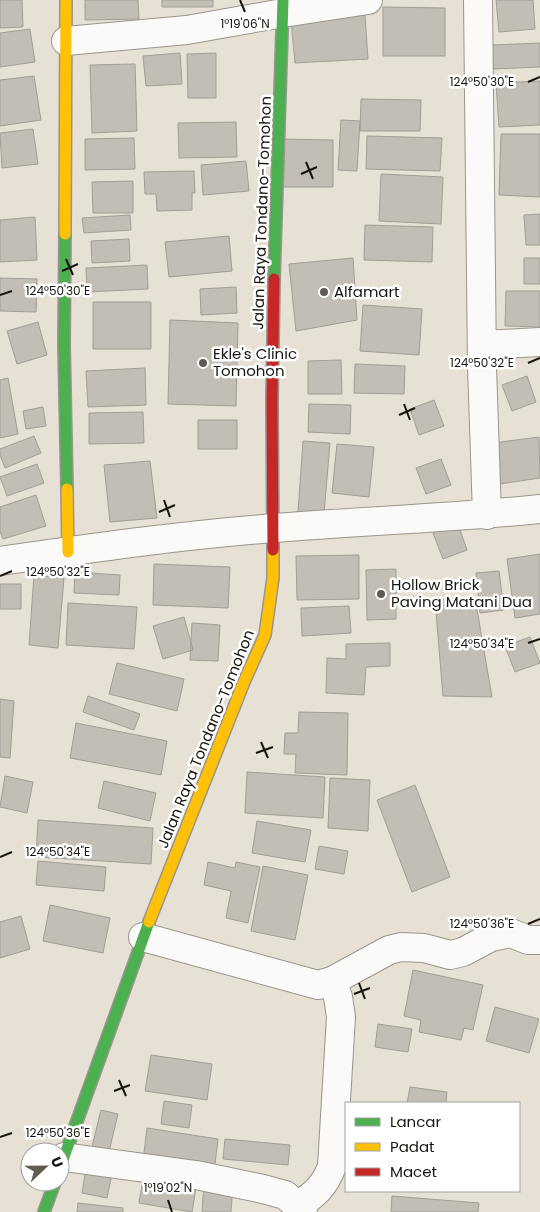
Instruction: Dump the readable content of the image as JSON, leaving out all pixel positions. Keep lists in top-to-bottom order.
{
  "streets": {
    "main road": ["Jalan Raya Tondano-Tomohon"]
  },
  "places": ["Alfamart", "Ekle's Clinic Tomohon", "Hollow Brick Paving Matani Dua"],
  "legend": ["Lancar", "Padat", "Macet"],
  "north": "right",
  "coordinates": [
    "1°19'06\"N",
    "124°50'30\"E",
    "124°50'32\"E",
    "124°50'34\"E",
    "124°50'36\"E",
    "1°19'02\"N"
  ]
}
